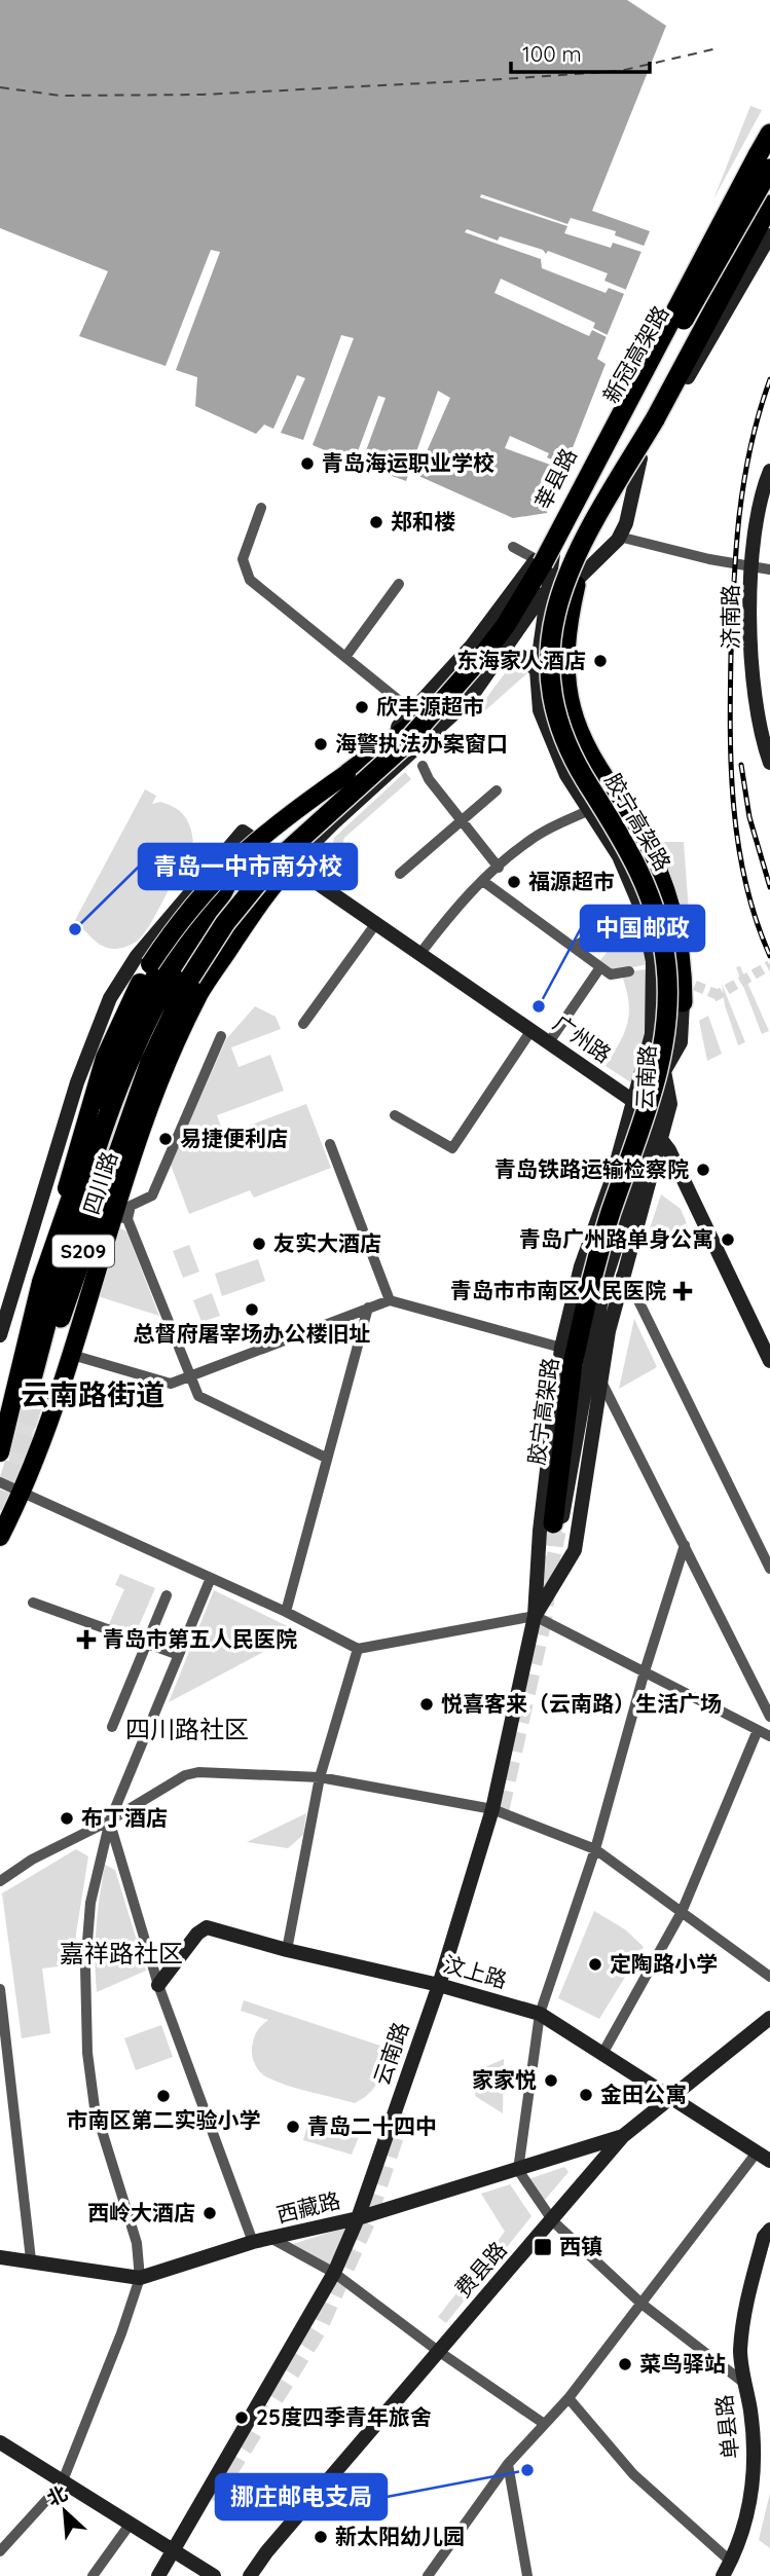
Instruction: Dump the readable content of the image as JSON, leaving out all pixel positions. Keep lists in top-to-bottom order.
{
  "streets": {
    "highway": ["新冠高架路", "胶宁高架路", "S209"],
    "main road": [
      "莘县路",
      "济南路",
      "广州路",
      "云南路",
      "四川路",
      "汶上路",
      "西藏路",
      "费县路",
      "单县路"
    ]
  },
  "crossings": [
    ["新冠高架路", "莘县路"],
    ["莘县路", "广州路"],
    ["莘县路", "四川路"],
    ["广州路", "云南路"],
    ["广州路", "四川路"],
    ["云南路", "汶上路"],
    ["云南路", "西藏路"],
    ["四川路", "S209"],
    ["汶上路", "费县路"],
    ["西藏路", "费县路"]
  ],
  "districts": ["云南路街道", "四川路社区", "嘉祥路社区"],
  "places": {
    "other": [
      "青岛海运职业学校",
      "郑和楼",
      "东海家人酒店",
      "欣丰源超市",
      "海警执法办案窗口",
      "福源超市",
      "青岛一中市南分校",
      "中国邮政",
      "易捷便利店",
      "青岛铁路运输检察院",
      "青岛广州路单身公寓",
      "友实大酒店",
      "总督府屠宰场办公楼旧址",
      "悦喜客来（云南路）生活广场",
      "布丁酒店",
      "定陶路小学",
      "家家悦",
      "金田公寓",
      "市南区第二实验小学",
      "青岛二十四中",
      "西岭大酒店",
      "菜鸟驿站",
      "25度四季青年旅舍",
      "挪庄邮电支局",
      "新太阳幼儿园"
    ],
    "health": ["青岛市市南区人民医院", "青岛市第五人民医院"],
    "transit": ["西镇"]
  },
  "scale_bar": "100 m",
  "north": "top left"
}
